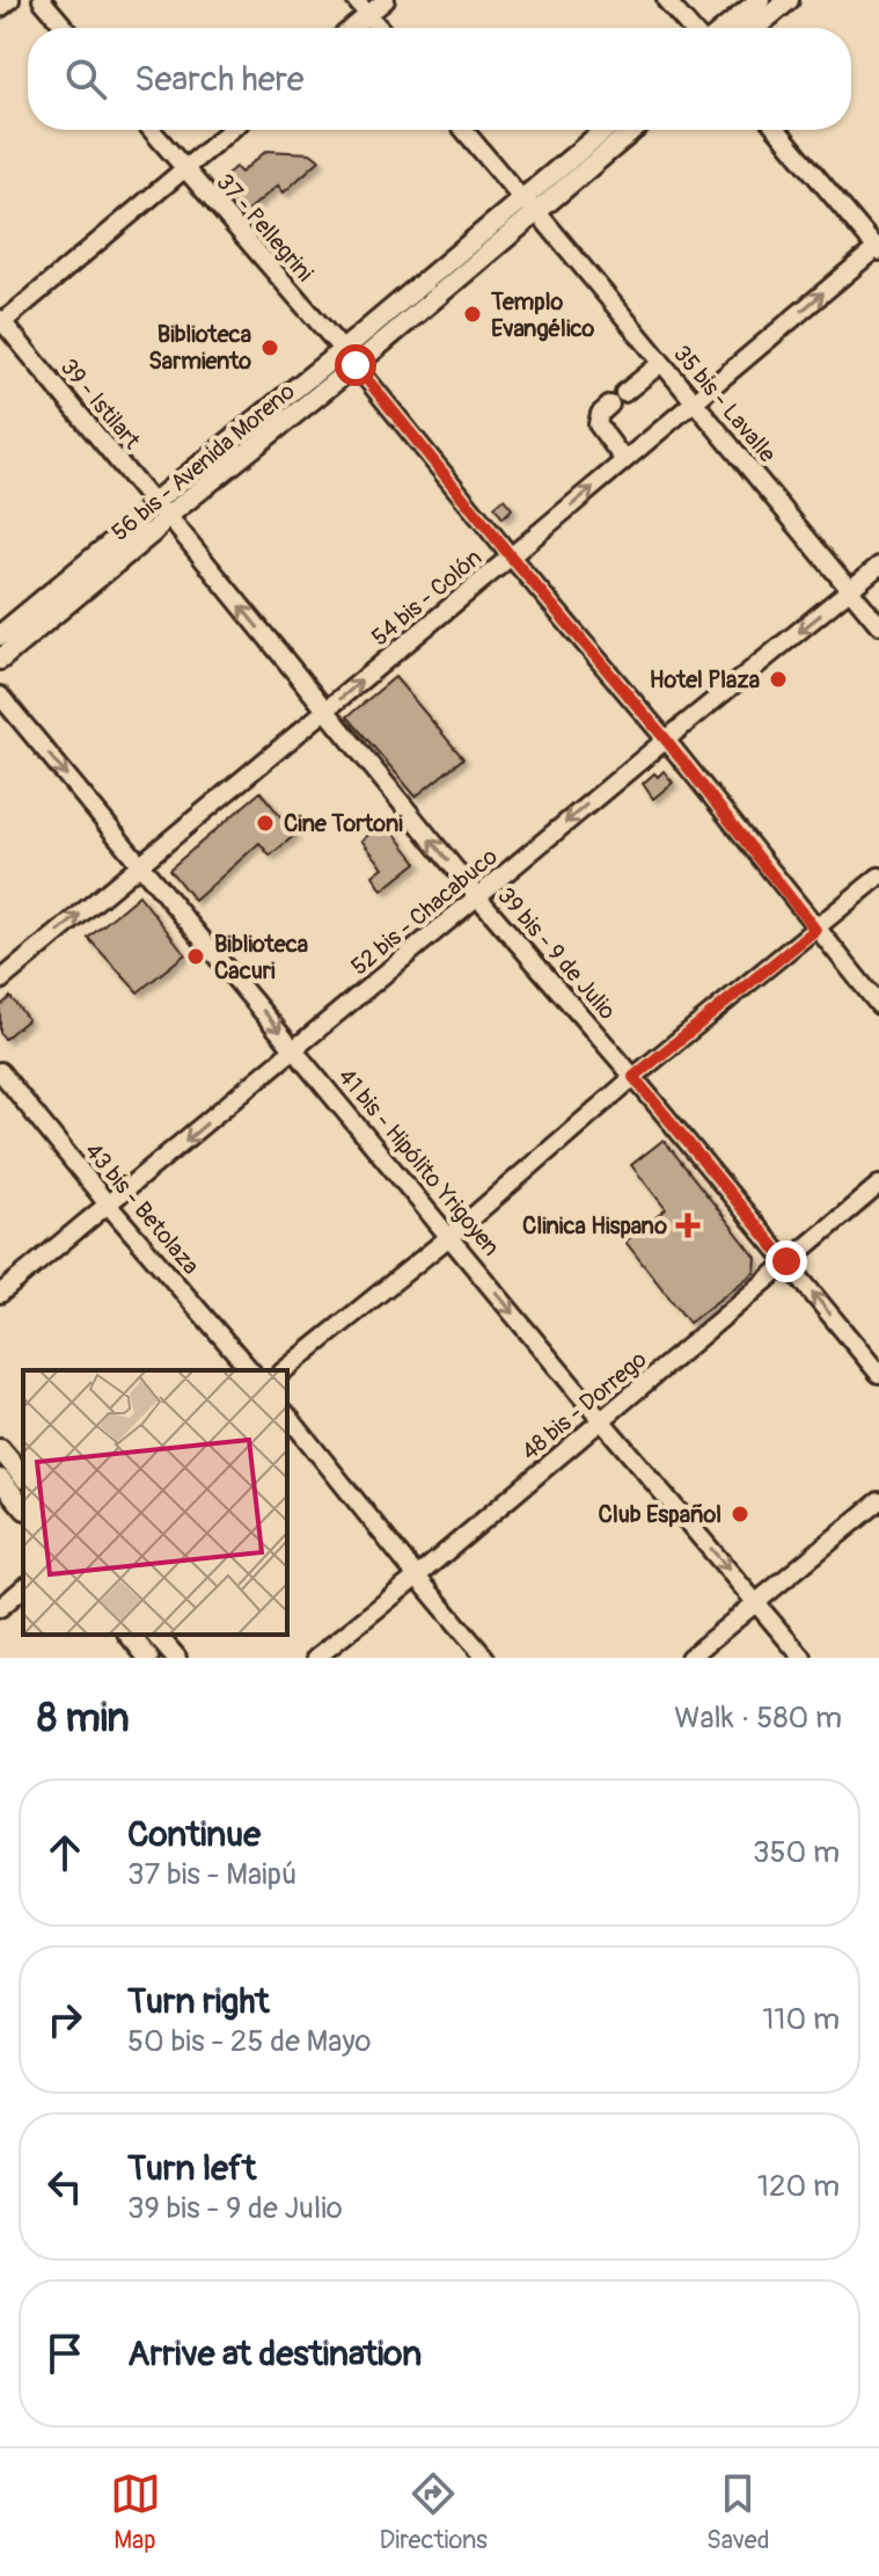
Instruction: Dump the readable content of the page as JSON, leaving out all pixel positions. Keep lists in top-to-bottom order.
{
  "streets": {
    "main road": ["56 bis - Avenida Moreno"],
    "street": [
      "37 - Pellegrini",
      "39 - Istilart",
      "35 bis - Lavalle",
      "54 bis - Colón",
      "52 bis - Chacabuco",
      "39 bis - 9 de Julio",
      "41 bis - Hipólito Yrigoyen",
      "43 bis - Betolaza",
      "48 bis - Dorrego"
    ]
  },
  "crossings": [
    ["37 - Pellegrini", "56 bis - Avenida Moreno"],
    ["37 - Pellegrini", "54 bis - Colón"],
    ["37 - Pellegrini", "52 bis - Chacabuco"],
    ["39 - Istilart", "56 bis - Avenida Moreno"],
    ["39 - Istilart", "39 bis - 9 de Julio"],
    ["35 bis - Lavalle", "56 bis - Avenida Moreno"],
    ["35 bis - Lavalle", "54 bis - Colón"],
    ["35 bis - Lavalle", "52 bis - Chacabuco"],
    ["56 bis - Avenida Moreno", "39 bis - 9 de Julio"],
    ["54 bis - Colón", "39 bis - 9 de Julio"],
    ["54 bis - Colón", "41 bis - Hipólito Yrigoyen"],
    ["52 bis - Chacabuco", "39 bis - 9 de Julio"],
    ["52 bis - Chacabuco", "41 bis - Hipólito Yrigoyen"],
    ["52 bis - Chacabuco", "43 bis - Betolaza"],
    ["39 bis - 9 de Julio", "48 bis - Dorrego"],
    ["41 bis - Hipólito Yrigoyen", "48 bis - Dorrego"]
  ],
  "one_way": [
    "54 bis - Colón",
    "52 bis - Chacabuco",
    "39 bis - 9 de Julio",
    "41 bis - Hipólito Yrigoyen"
  ],
  "places": {
    "other": [
      "Templo Evangélico",
      "Biblioteca Sarmiento",
      "Hotel Plaza",
      "Cine Tortoni",
      "Biblioteca Cacuri",
      "Club Español"
    ],
    "health": ["Clinica Hispano"]
  },
  "page": {
    "search": "Search here",
    "heading": ["8 min", "Walk · 580 m"],
    "list": [
      ["Continue", "37 bis - Maipú", "350 m"],
      ["Turn right", "50 bis - 25 de Mayo", "110 m"],
      ["Turn left", "39 bis - 9 de Julio", "120 m"],
      "Arrive at destination"
    ],
    "nav": ["Map", "Directions", "Saved"]
  }
}
